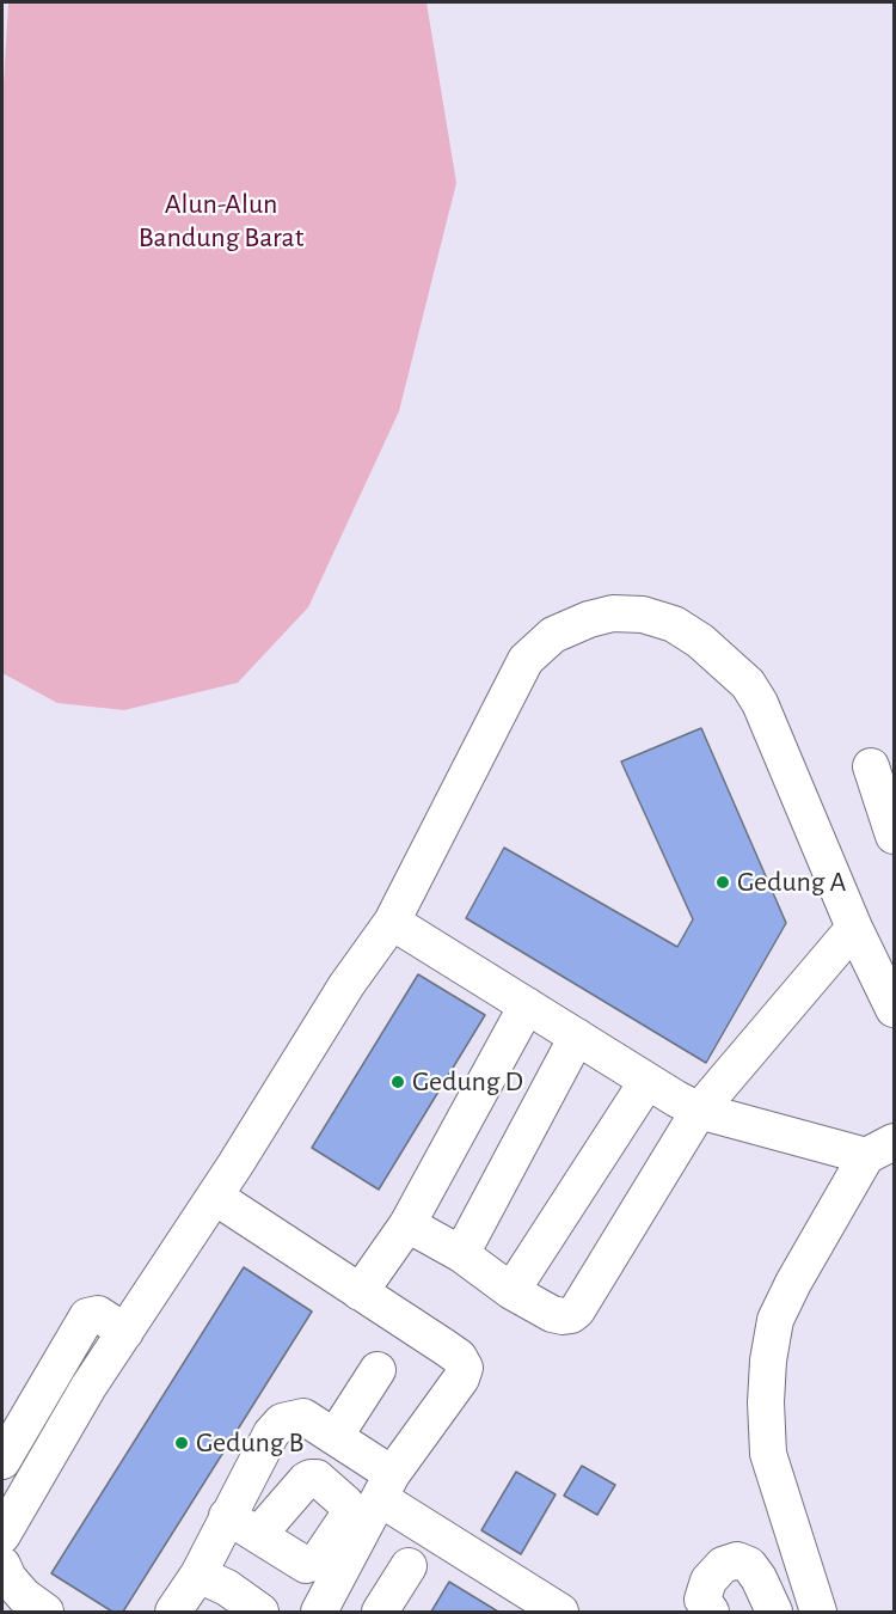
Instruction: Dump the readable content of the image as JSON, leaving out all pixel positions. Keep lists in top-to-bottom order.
{
  "parks": ["Alun-Alun Bandung Barat"],
  "places": ["Gedung A", "Gedung D", "Gedung B"]
}
